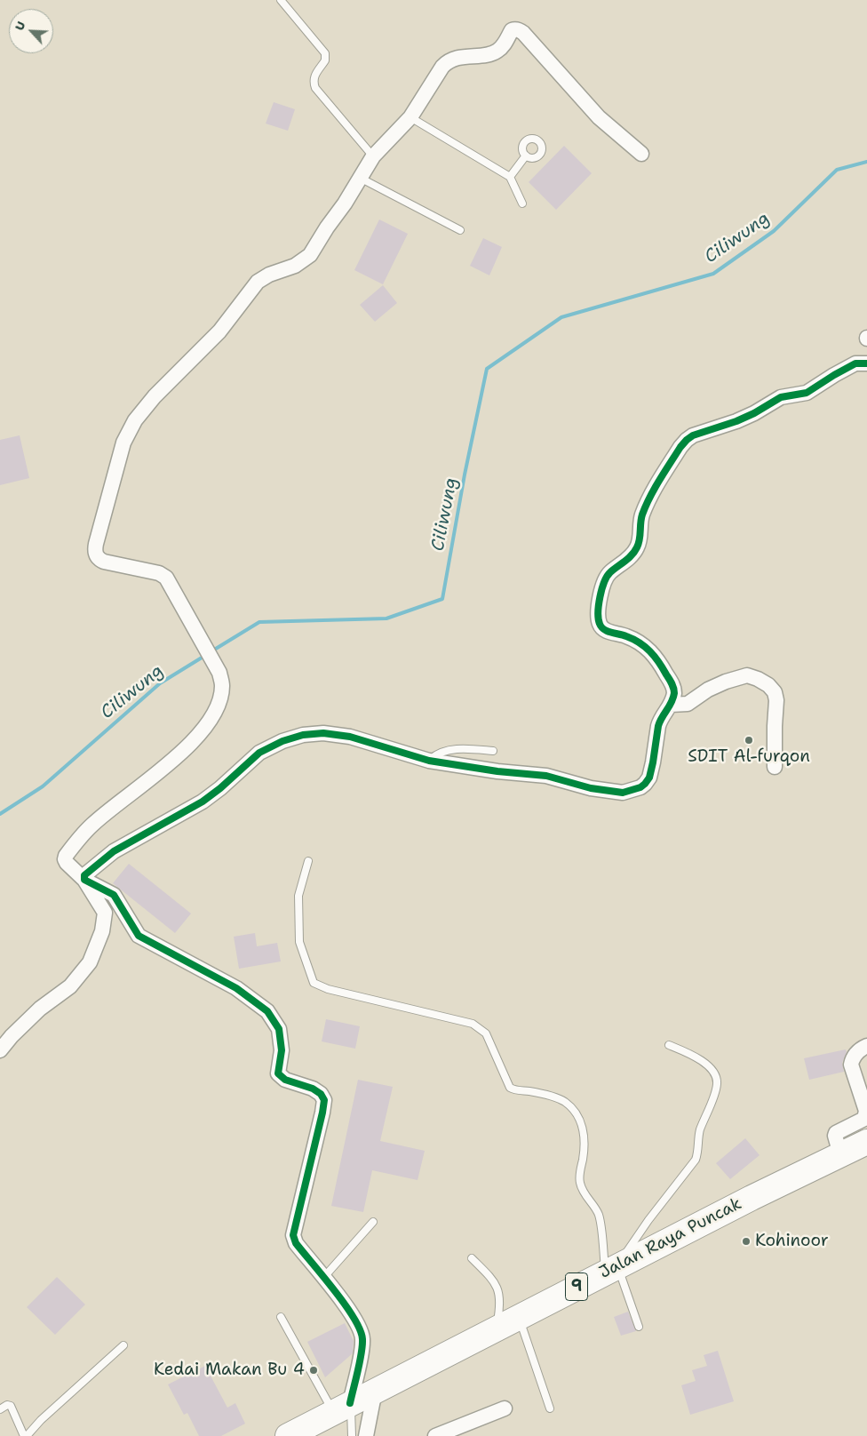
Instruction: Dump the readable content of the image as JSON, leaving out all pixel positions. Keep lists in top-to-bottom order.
{
  "streets": {
    "highway": ["Jalan Raya Puncak", "9"]
  },
  "water": ["Ciliwung"],
  "places": ["SDIT Al-furqon", "Kohinoor", "Kedai Makan Bu 4"],
  "north": "top left"
}
